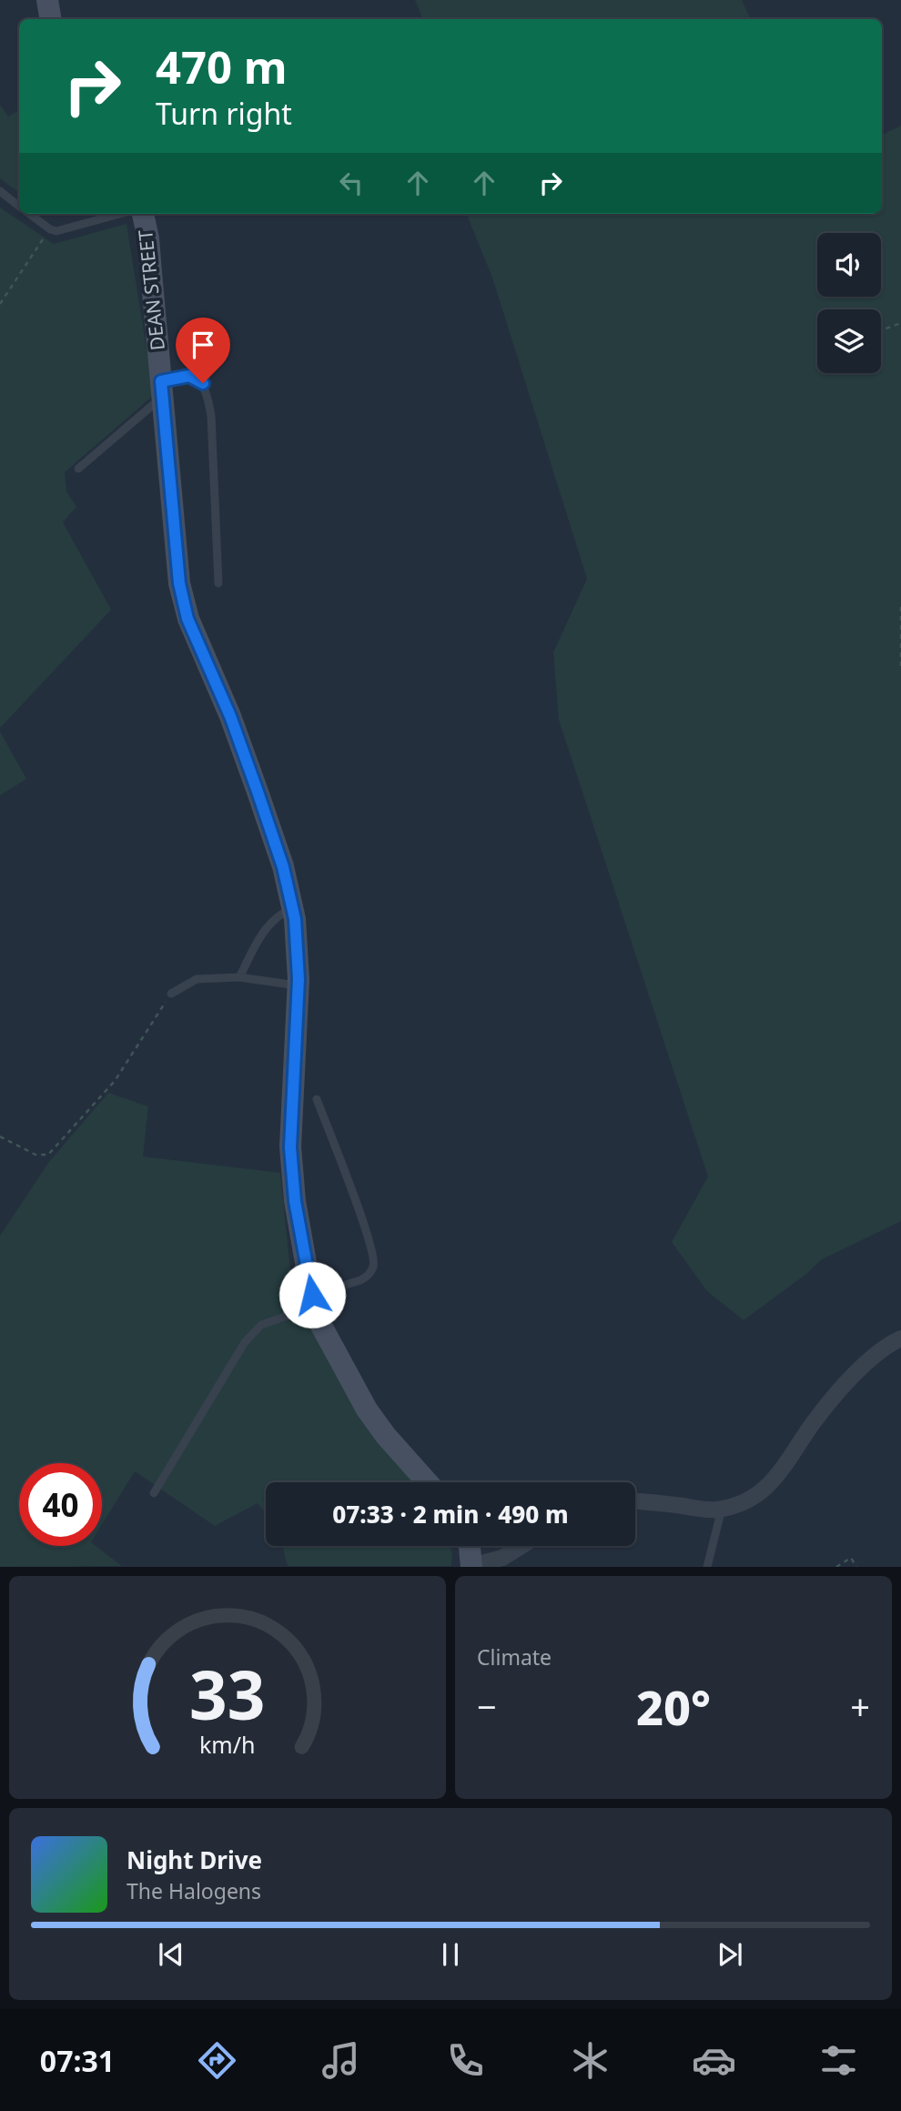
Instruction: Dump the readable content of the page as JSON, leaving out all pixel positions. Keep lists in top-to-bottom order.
{
  "streets": {
    "street": ["DEAN STREET"]
  },
  "page": {
    "turn": ["470 m", "Turn right"],
    "limit": "40",
    "trip": "07:33 · 2 min · 490 m",
    "tile": "Climate",
    "heat": ["−", "20°", "+"],
    "song": ["Night Drive", "The Halogens"],
    "tabs": "07:31",
    "gauge": ["33", "km/h"]
  }
}
